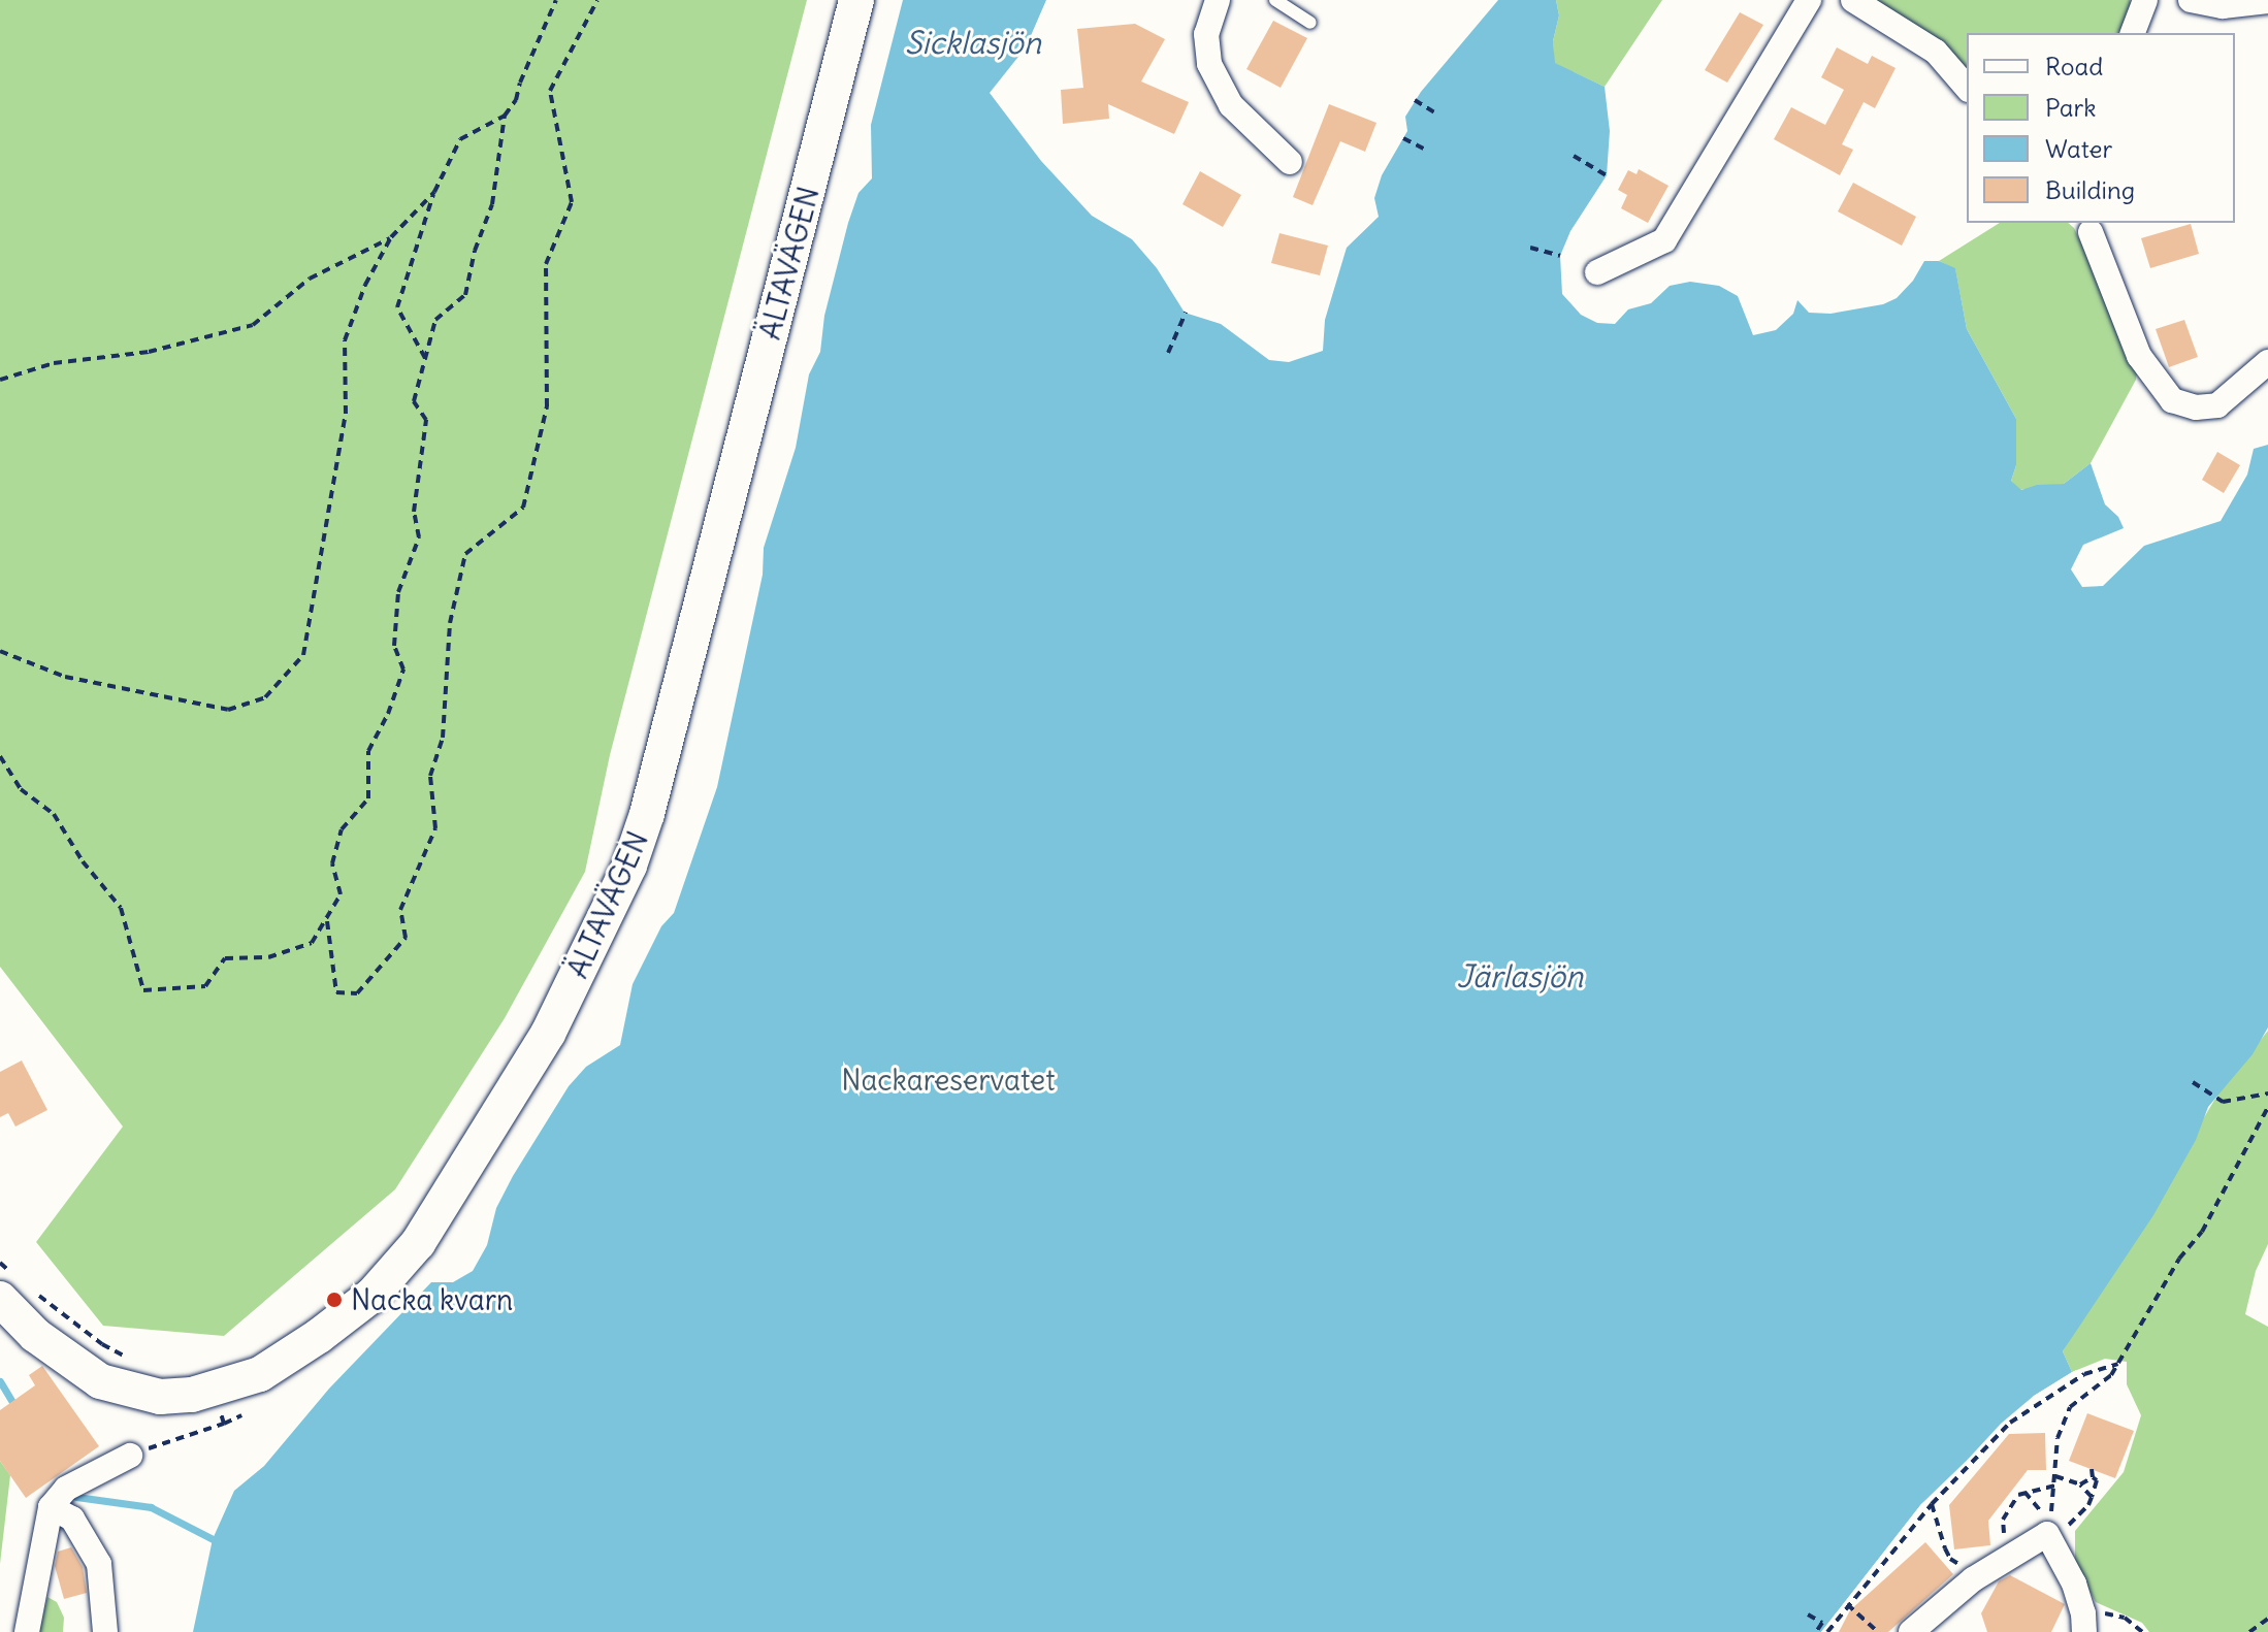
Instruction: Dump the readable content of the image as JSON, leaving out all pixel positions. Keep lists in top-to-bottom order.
{
  "streets": {
    "main road": ["ÄLTAVÄGEN"]
  },
  "water": ["Sicklasjön", "Järlasjön"],
  "parks": ["Nackareservatet"],
  "places": ["Nacka kvarn"],
  "legend": [
    "Road",
    "Park",
    "Water",
    "Building"
  ]
}
